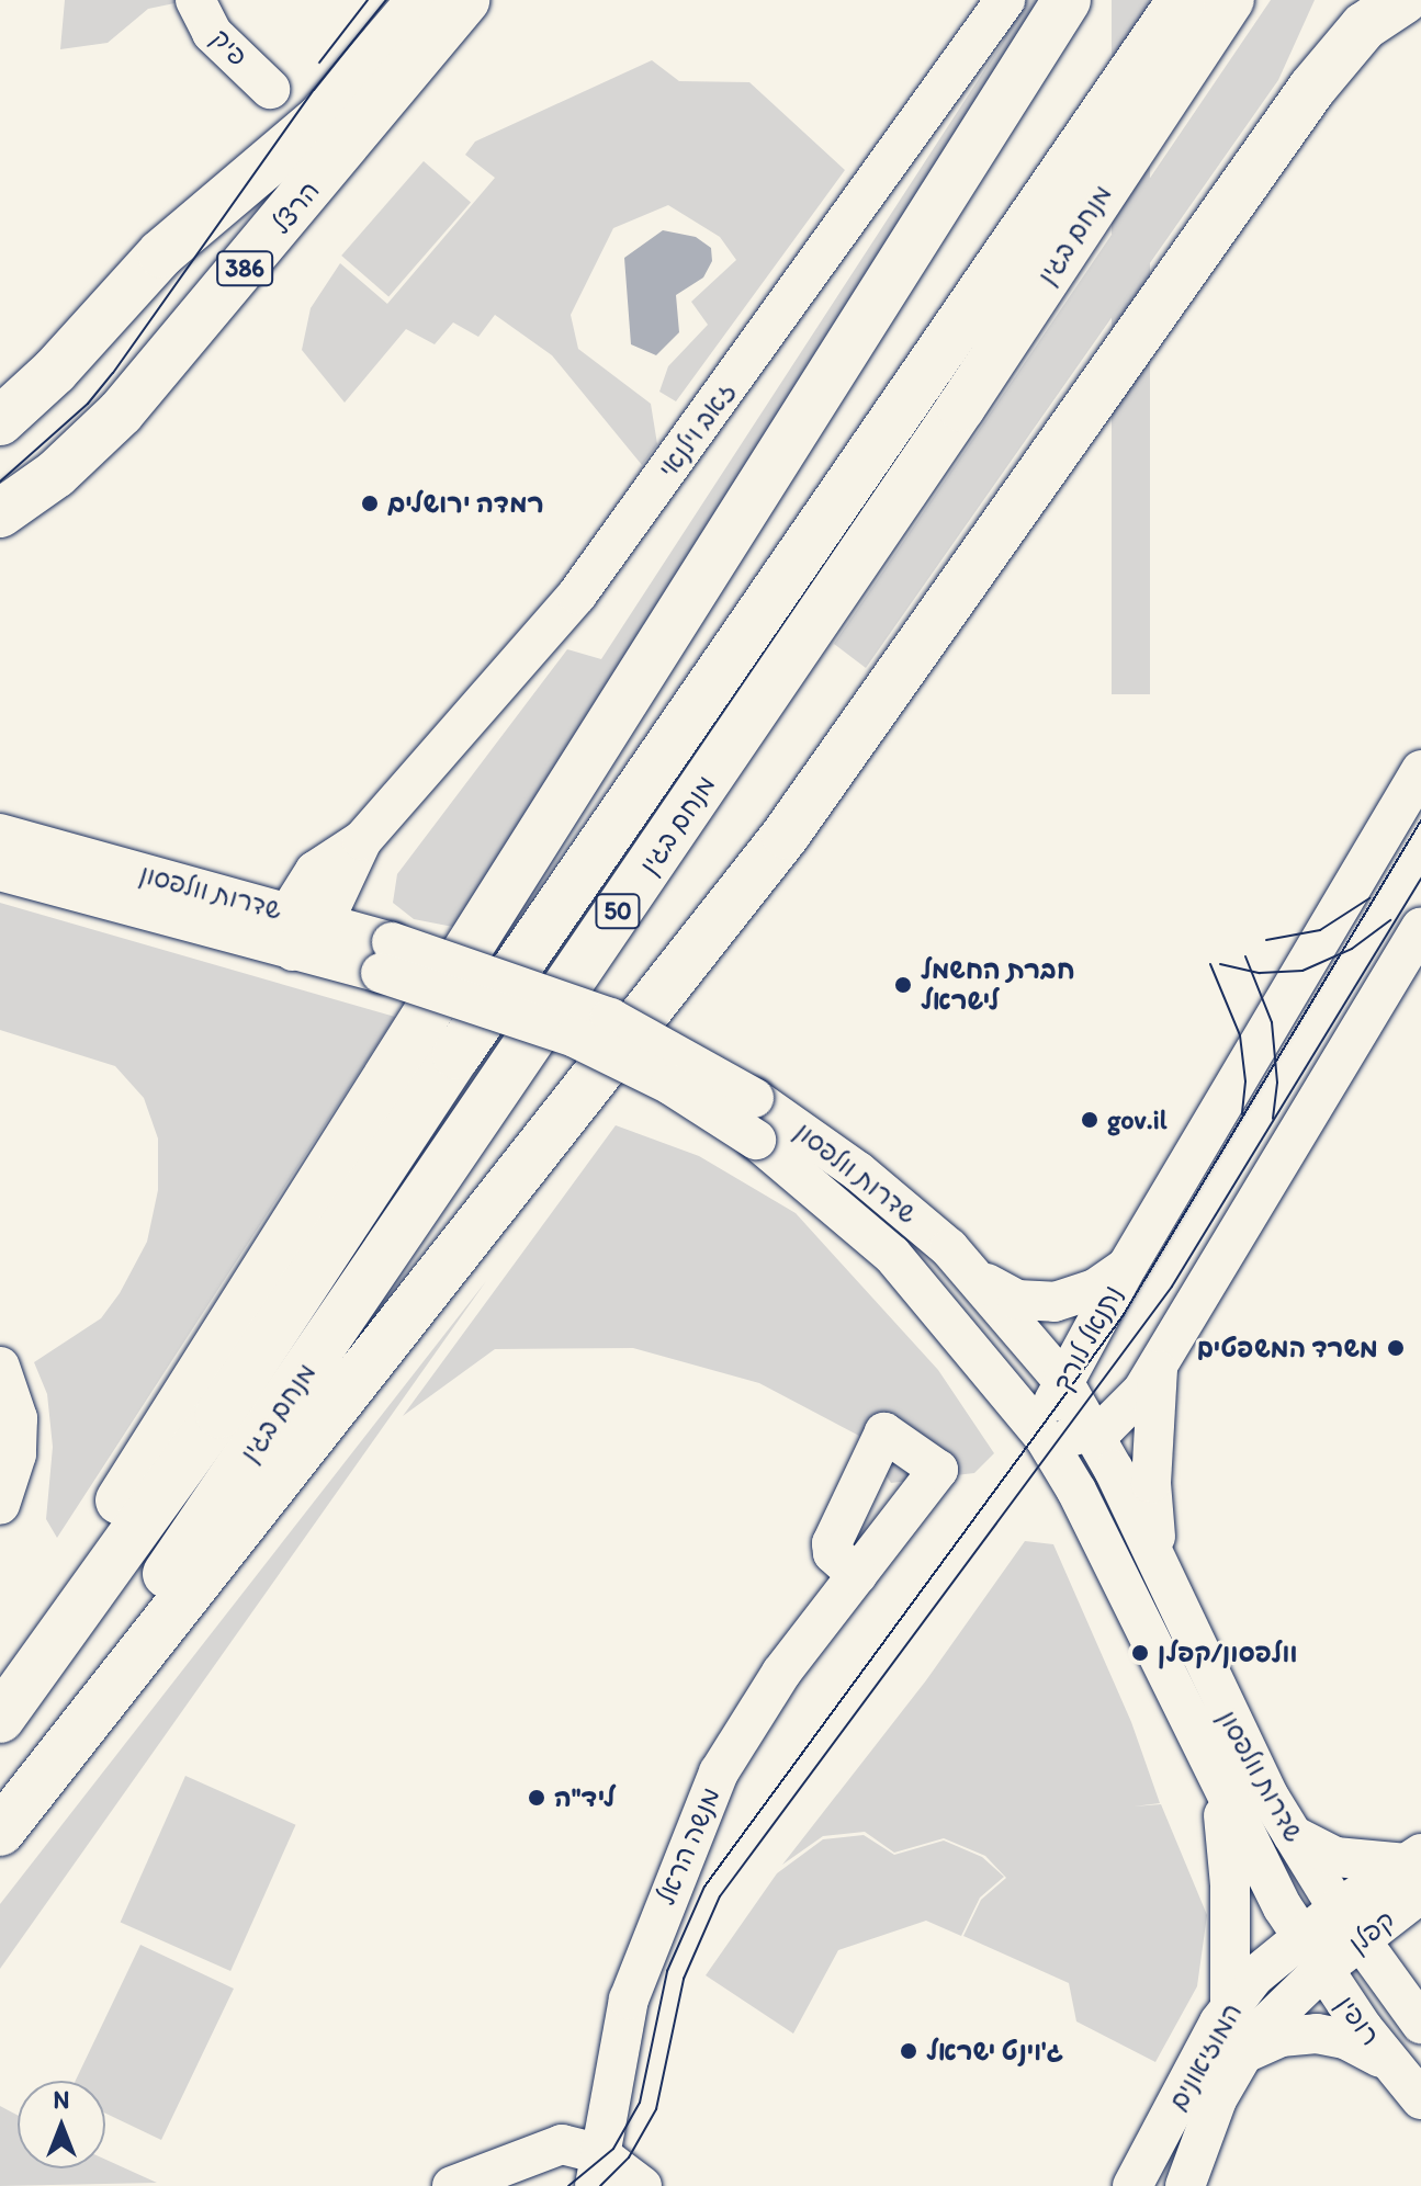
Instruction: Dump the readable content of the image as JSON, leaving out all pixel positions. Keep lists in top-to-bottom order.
{
  "streets": {
    "main road": [
      "הרצל",
      "מנחם בגין",
      "386",
      "50"
    ],
    "street": [
      "פיק",
      "זאב וילנאי",
      "שדרות וולפסון",
      "נתנאל לורך",
      "מנשה הראל",
      "קפלן",
      "רופין",
      "המוזיאונים"
    ]
  },
  "crossings": [
    ["זאב וילנאי", "שדרות וולפסון"],
    ["שדרות וולפסון", "נתנאל לורך"],
    ["שדרות וולפסון", "קפלן"],
    ["שדרות וולפסון", "רופין"],
    ["שדרות וולפסון", "המוזיאונים"],
    ["קפלן", "רופין"],
    ["קפלן", "המוזיאונים"],
    ["רופין", "המוזיאונים"]
  ],
  "places": [
    "רמדה ירושלים",
    "חברת החשמל לישראל",
    "gov.il",
    "משרד המשפטים",
    "וולפסון/קפלן",
    "ליד\"ה",
    "ג'וינט ישראל"
  ],
  "north": "top"
}
